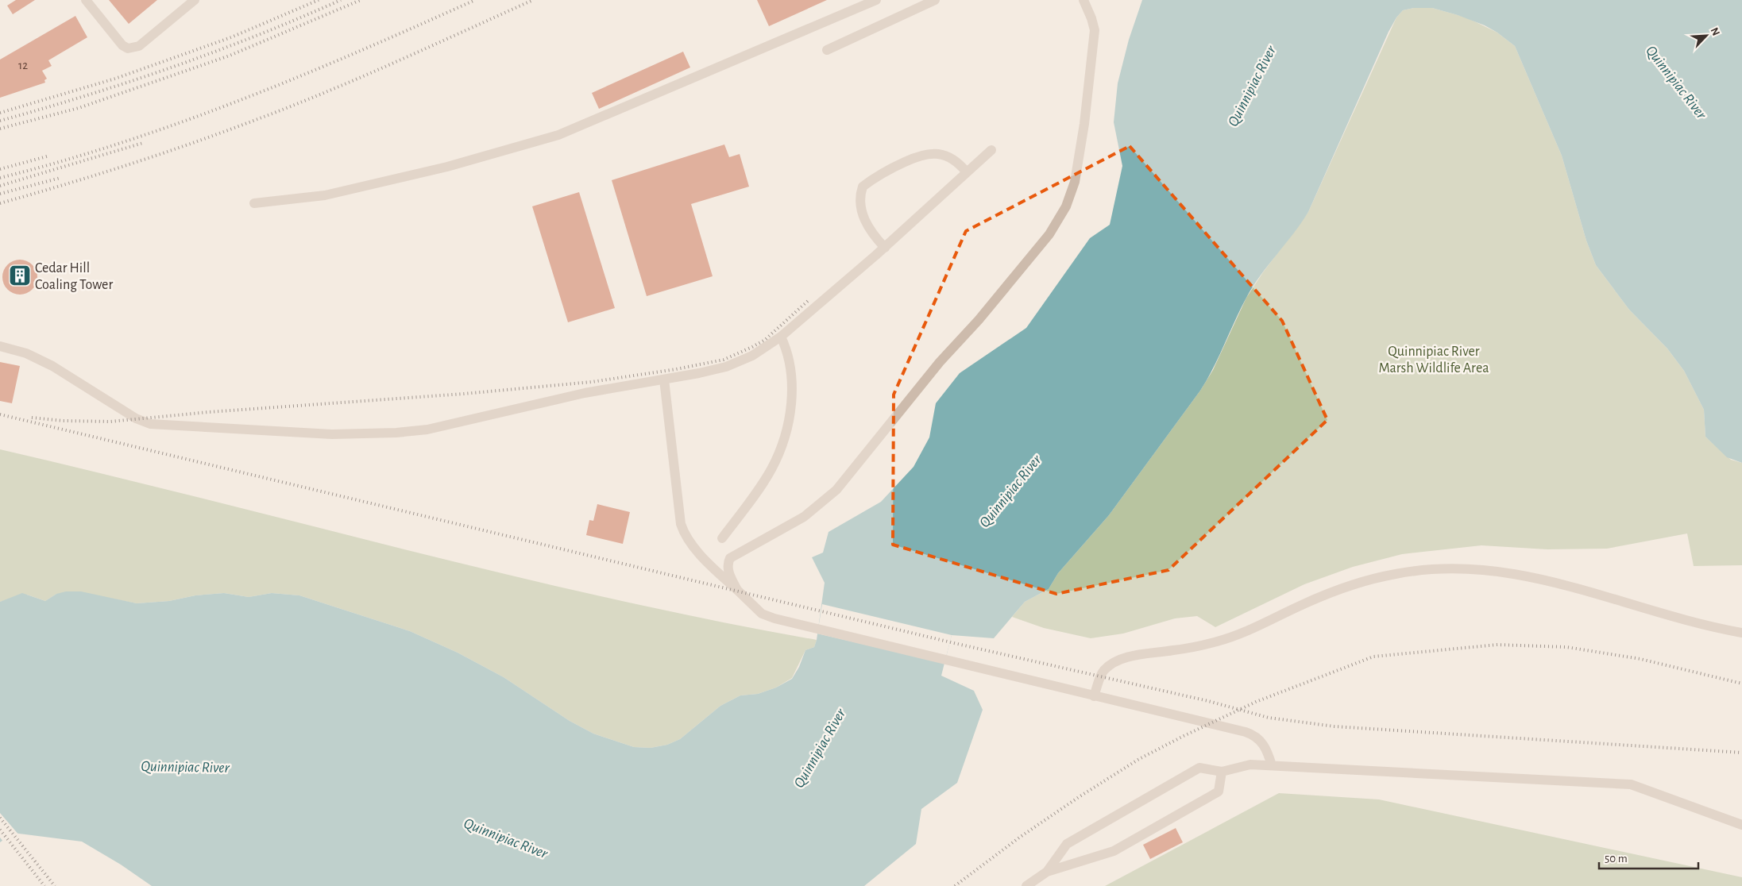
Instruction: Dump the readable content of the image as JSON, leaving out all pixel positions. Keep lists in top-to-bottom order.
{
  "water": ["Quinnipiac River"],
  "parks": ["Quinnipiac River Marsh Wildlife Area"],
  "places": {
    "building": ["Cedar Hill Coaling Tower"]
  },
  "house_numbers": ["12"],
  "scale_bar": "50 m",
  "north": "top right"
}
